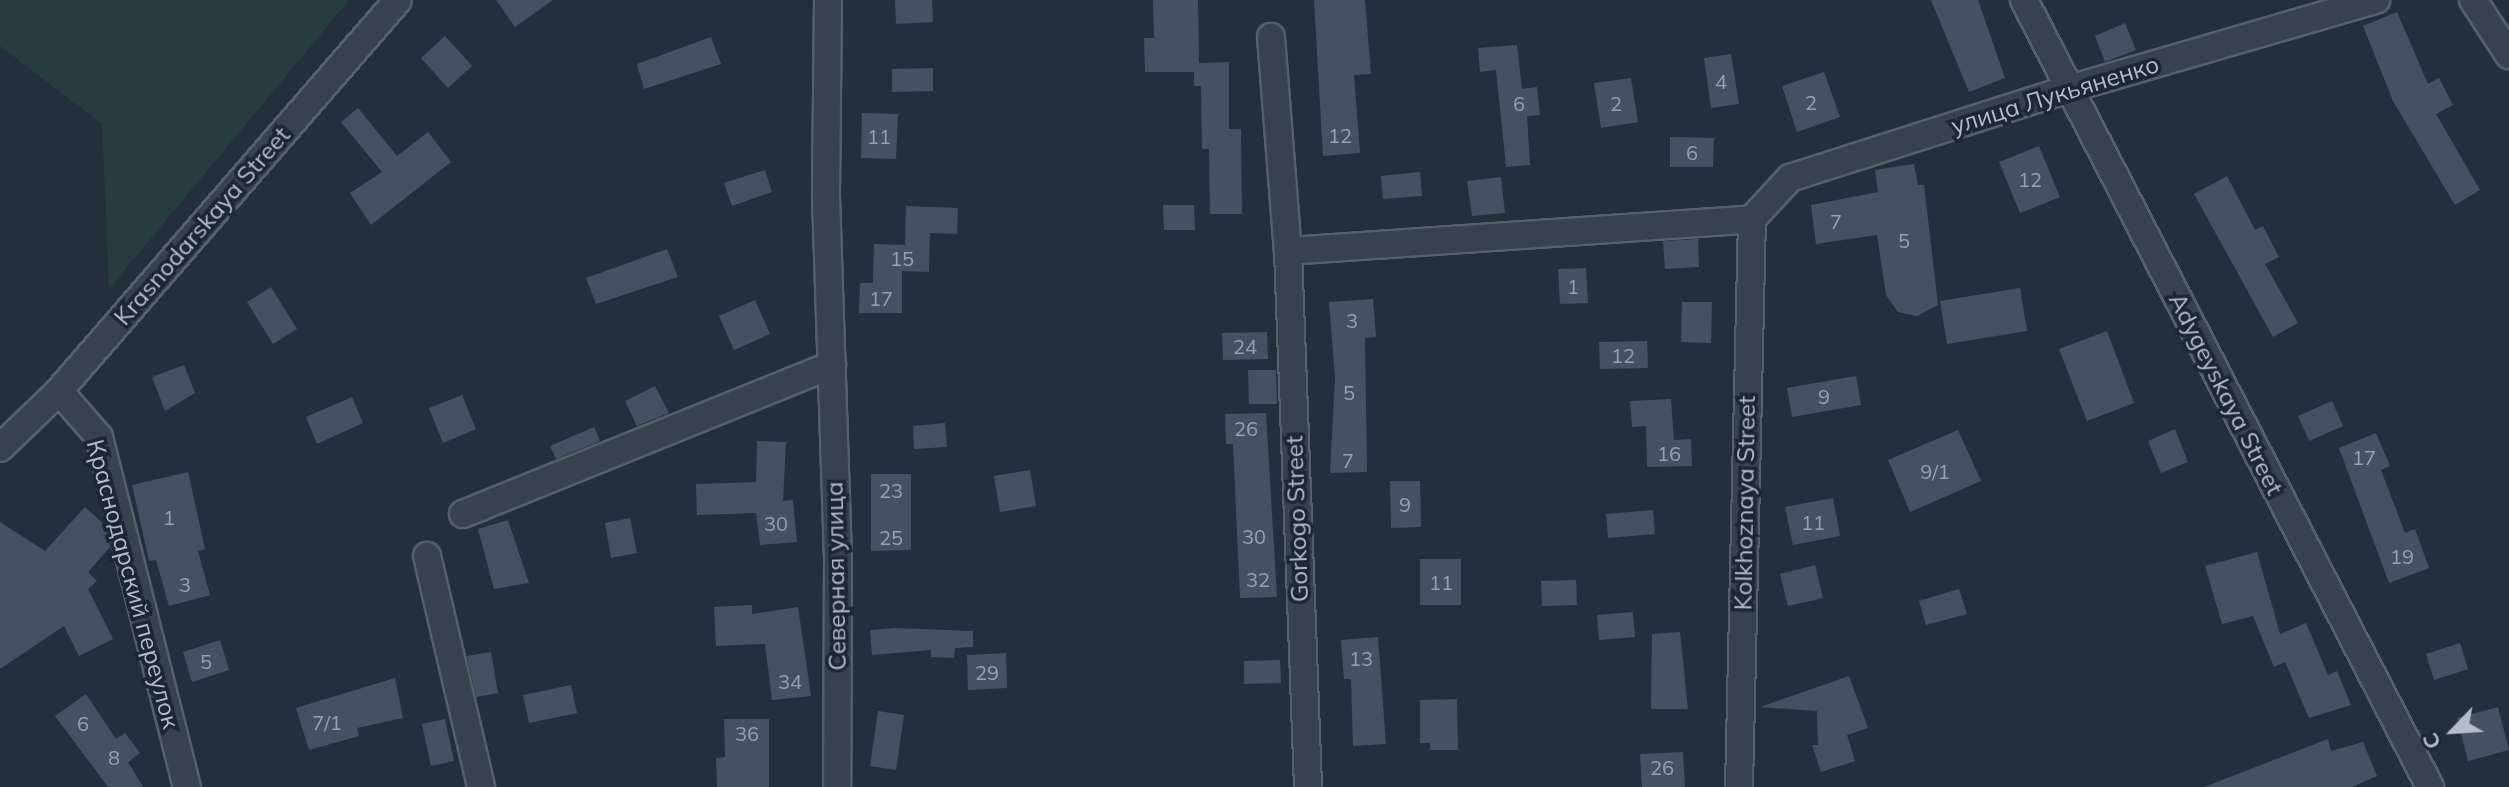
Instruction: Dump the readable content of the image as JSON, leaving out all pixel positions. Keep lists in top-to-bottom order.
{
  "streets": {
    "street": [
      "улица Лукьяненко",
      "Krasnodarskaya Street",
      "Adygeyskaya Street",
      "Kolkhoznaya Street",
      "Gorkogo Street",
      "Северная улица",
      "Краснодарский переулок"
    ]
  },
  "crossings": [
    ["улица Лукьяненко", "Adygeyskaya Street"],
    ["улица Лукьяненко", "Kolkhoznaya Street"],
    ["Krasnodarskaya Street", "Краснодарский переулок"]
  ],
  "house_numbers": [
    "4",
    "2",
    "6",
    "2",
    "12",
    "11",
    "6",
    "12",
    "7",
    "5",
    "15",
    "1",
    "17",
    "3",
    "24",
    "12",
    "5",
    "9",
    "26",
    "16",
    "17",
    "7",
    "9/1",
    "23",
    "9",
    "1",
    "11",
    "30",
    "30",
    "25",
    "19",
    "32",
    "11",
    "3",
    "13",
    "5",
    "29",
    "34",
    "7/1",
    "6",
    "36",
    "8",
    "26"
  ],
  "north": "bottom left"
}
